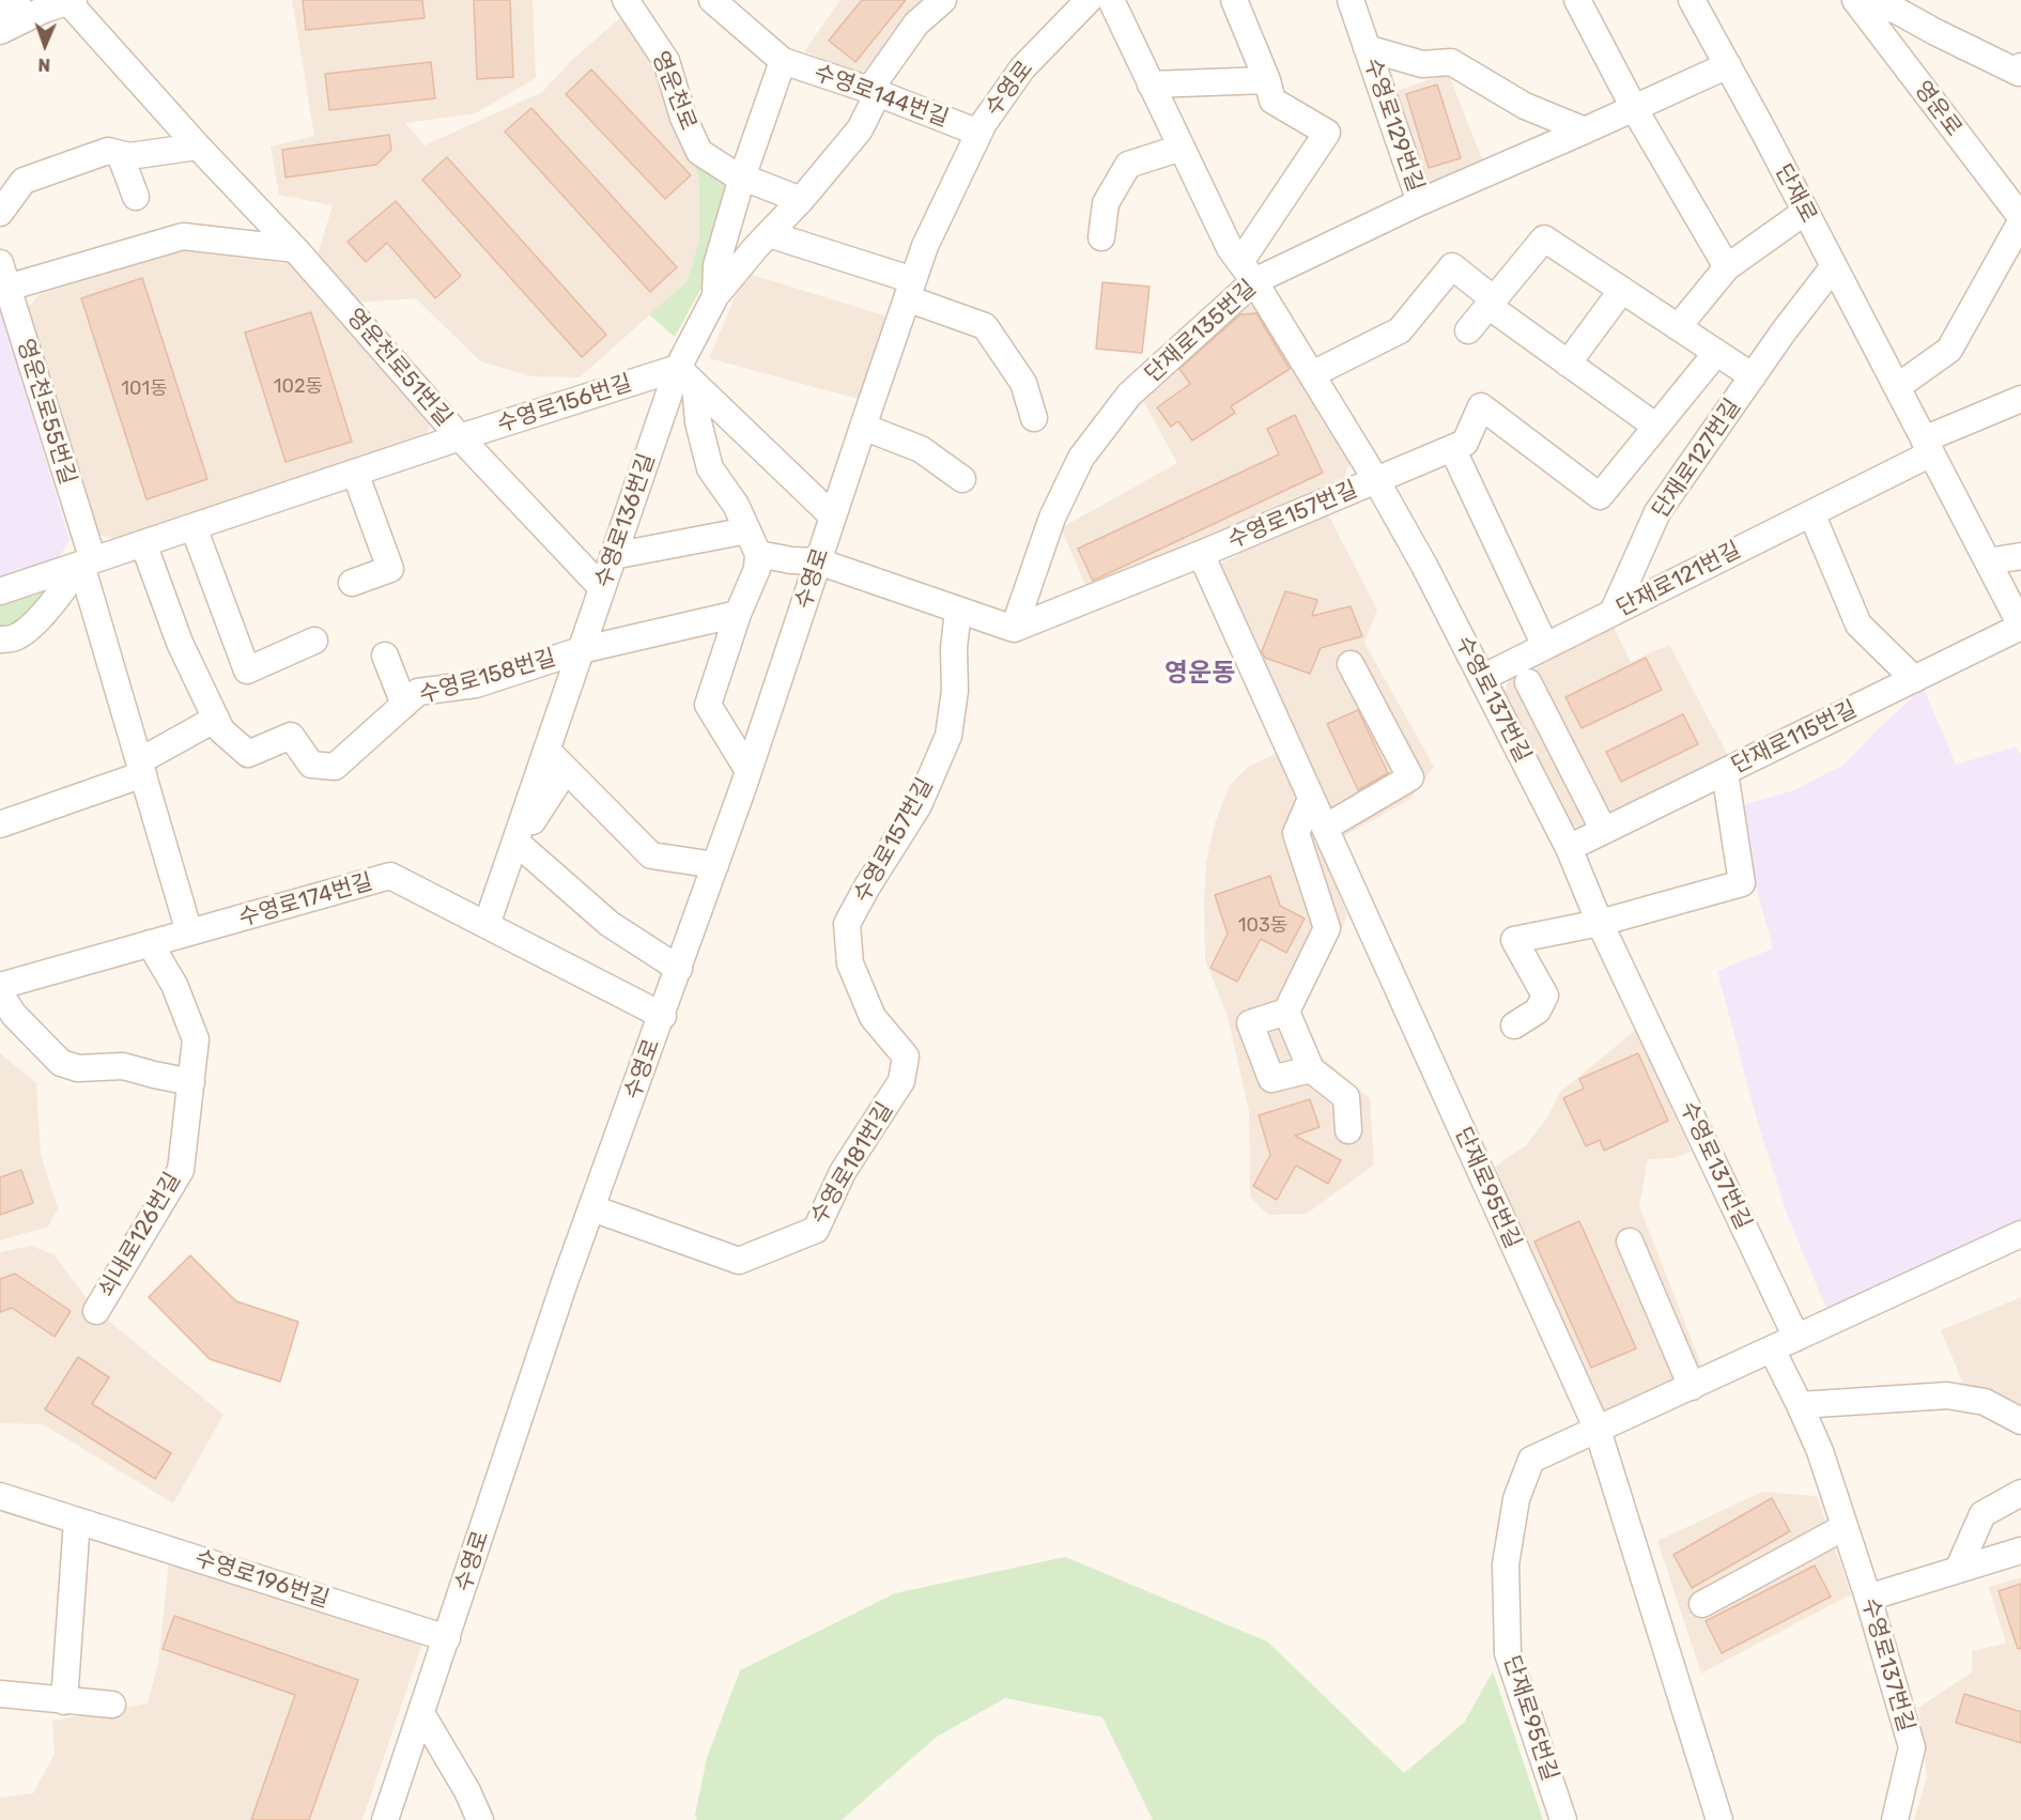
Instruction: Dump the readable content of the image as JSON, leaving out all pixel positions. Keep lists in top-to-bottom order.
{
  "streets": {
    "street": [
      "수영로",
      "영운천로",
      "수영로144번길",
      "영운로",
      "수영로129번길",
      "단재로",
      "단재로135번길",
      "영운천로51번길",
      "수영로156번길",
      "영운천로55번길",
      "단재로127번길",
      "수영로157번길",
      "수영로136번길",
      "단재로121번길",
      "수영로158번길",
      "수영로137번길",
      "단재로115번길",
      "수영로174번길",
      "수영로181번길",
      "단재로95번길",
      "쇠내로126번길",
      "수영로196번길"
    ]
  },
  "crossings": [
    ["수영로", "수영로144번길"],
    ["수영로", "수영로174번길"],
    ["수영로", "수영로181번길"],
    ["수영로", "수영로196번길"],
    ["영운천로", "수영로136번길"],
    ["수영로144번길", "수영로136번길"],
    ["수영로129번길", "단재로135번길"],
    ["단재로", "단재로135번길"],
    ["단재로", "단재로127번길"],
    ["단재로", "단재로121번길"],
    ["단재로", "단재로115번길"],
    ["단재로135번길", "수영로157번길"],
    ["단재로135번길", "수영로137번길"],
    ["영운천로51번길", "수영로156번길"],
    ["영운천로51번길", "수영로136번길"],
    ["수영로156번길", "영운천로55번길"],
    ["수영로156번길", "수영로136번길"],
    ["영운천로55번길", "수영로174번길"],
    ["단재로127번길", "단재로121번길"],
    ["수영로157번길", "수영로137번길"],
    ["수영로157번길", "수영로181번길"],
    ["수영로157번길", "단재로95번길"],
    ["수영로136번길", "수영로158번길"],
    ["수영로136번길", "수영로174번길"],
    ["단재로121번길", "수영로137번길"],
    ["수영로137번길", "단재로115번길"],
    ["수영로137번길", "단재로95번길"],
    ["수영로174번길", "쇠내로126번길"]
  ],
  "districts": ["영운동"],
  "house_numbers": ["102동", "101동", "103동"],
  "north": "bottom"
}
